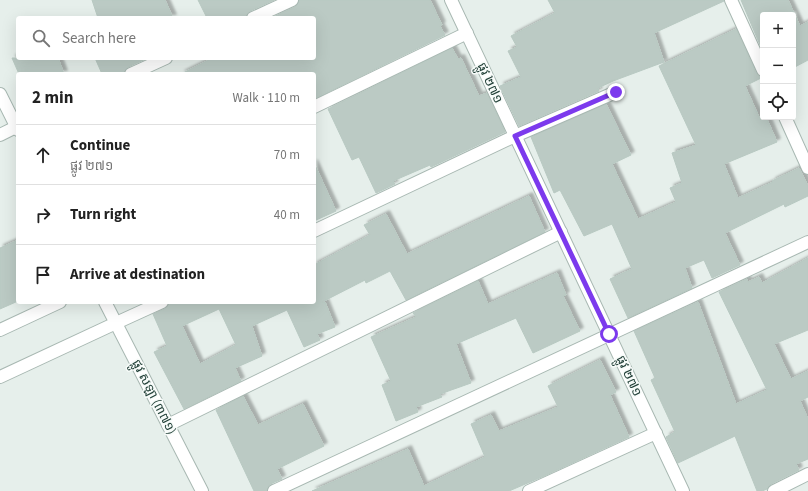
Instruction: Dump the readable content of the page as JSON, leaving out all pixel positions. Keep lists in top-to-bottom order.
{
  "streets": {
    "street": ["ផ្លូវ ២៧១", "ផ្លូវ សឡា (៣៧១)"]
  },
  "page": {
    "map_buttons": ["+", "−"],
    "search": "Search here",
    "heading": ["2 min", "Walk · 110 m"],
    "list": [
      ["Continue", "ផ្លូវ ២៧១", "70 m"],
      ["Turn right", "40 m"],
      "Arrive at destination"
    ]
  }
}
